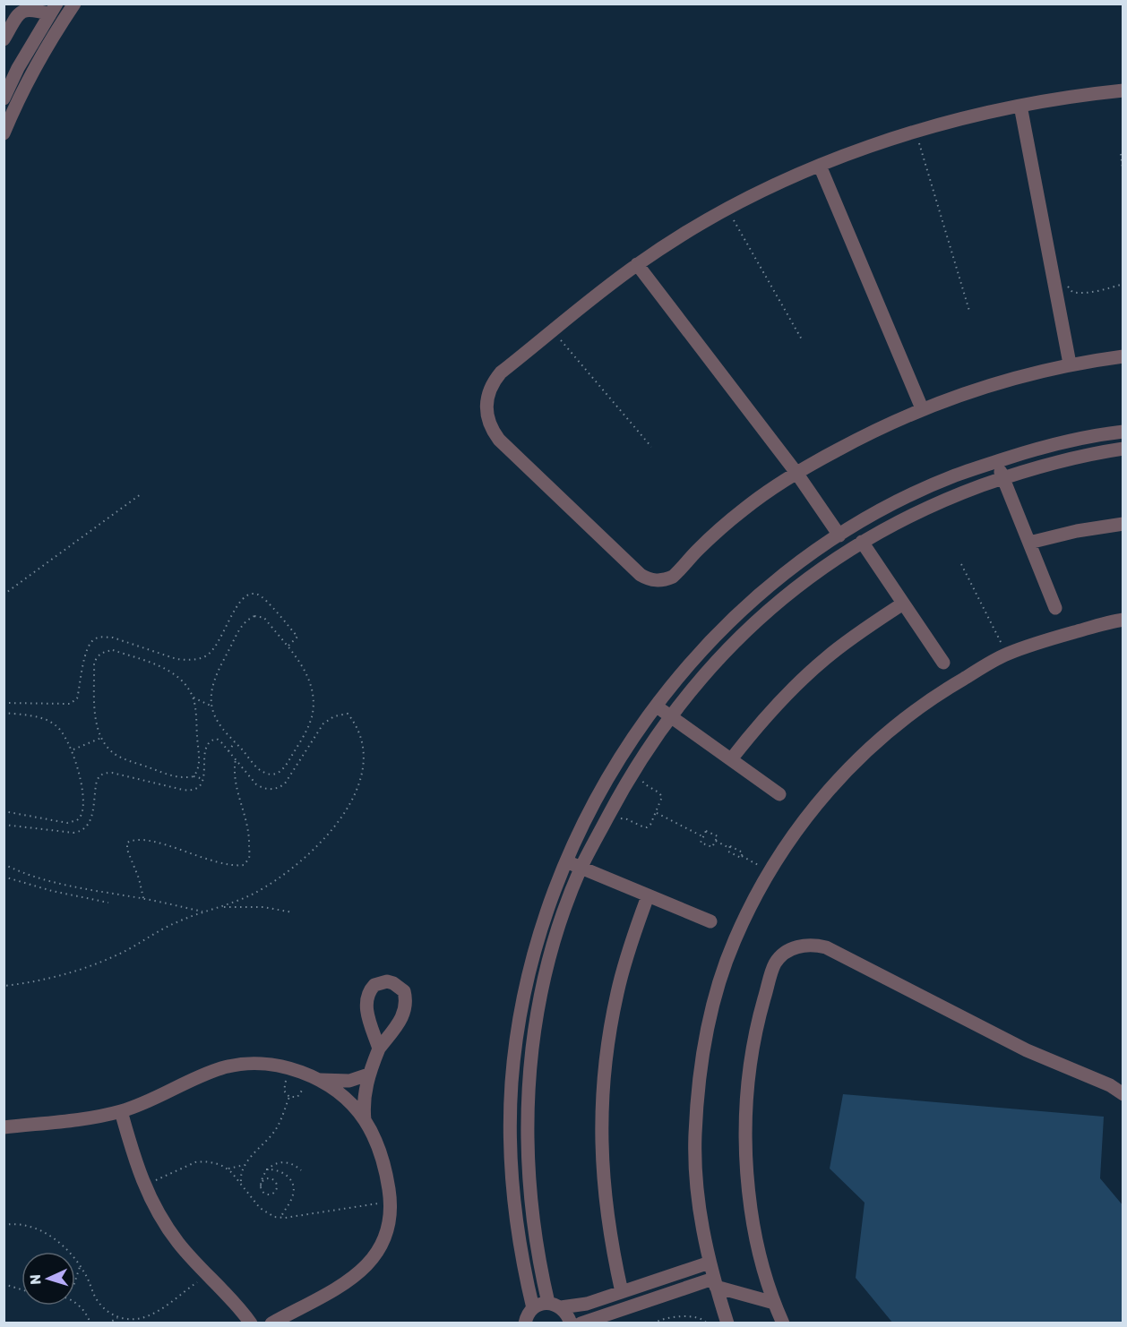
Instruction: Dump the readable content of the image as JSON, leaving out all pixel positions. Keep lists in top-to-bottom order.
{
  "north": "left"
}
